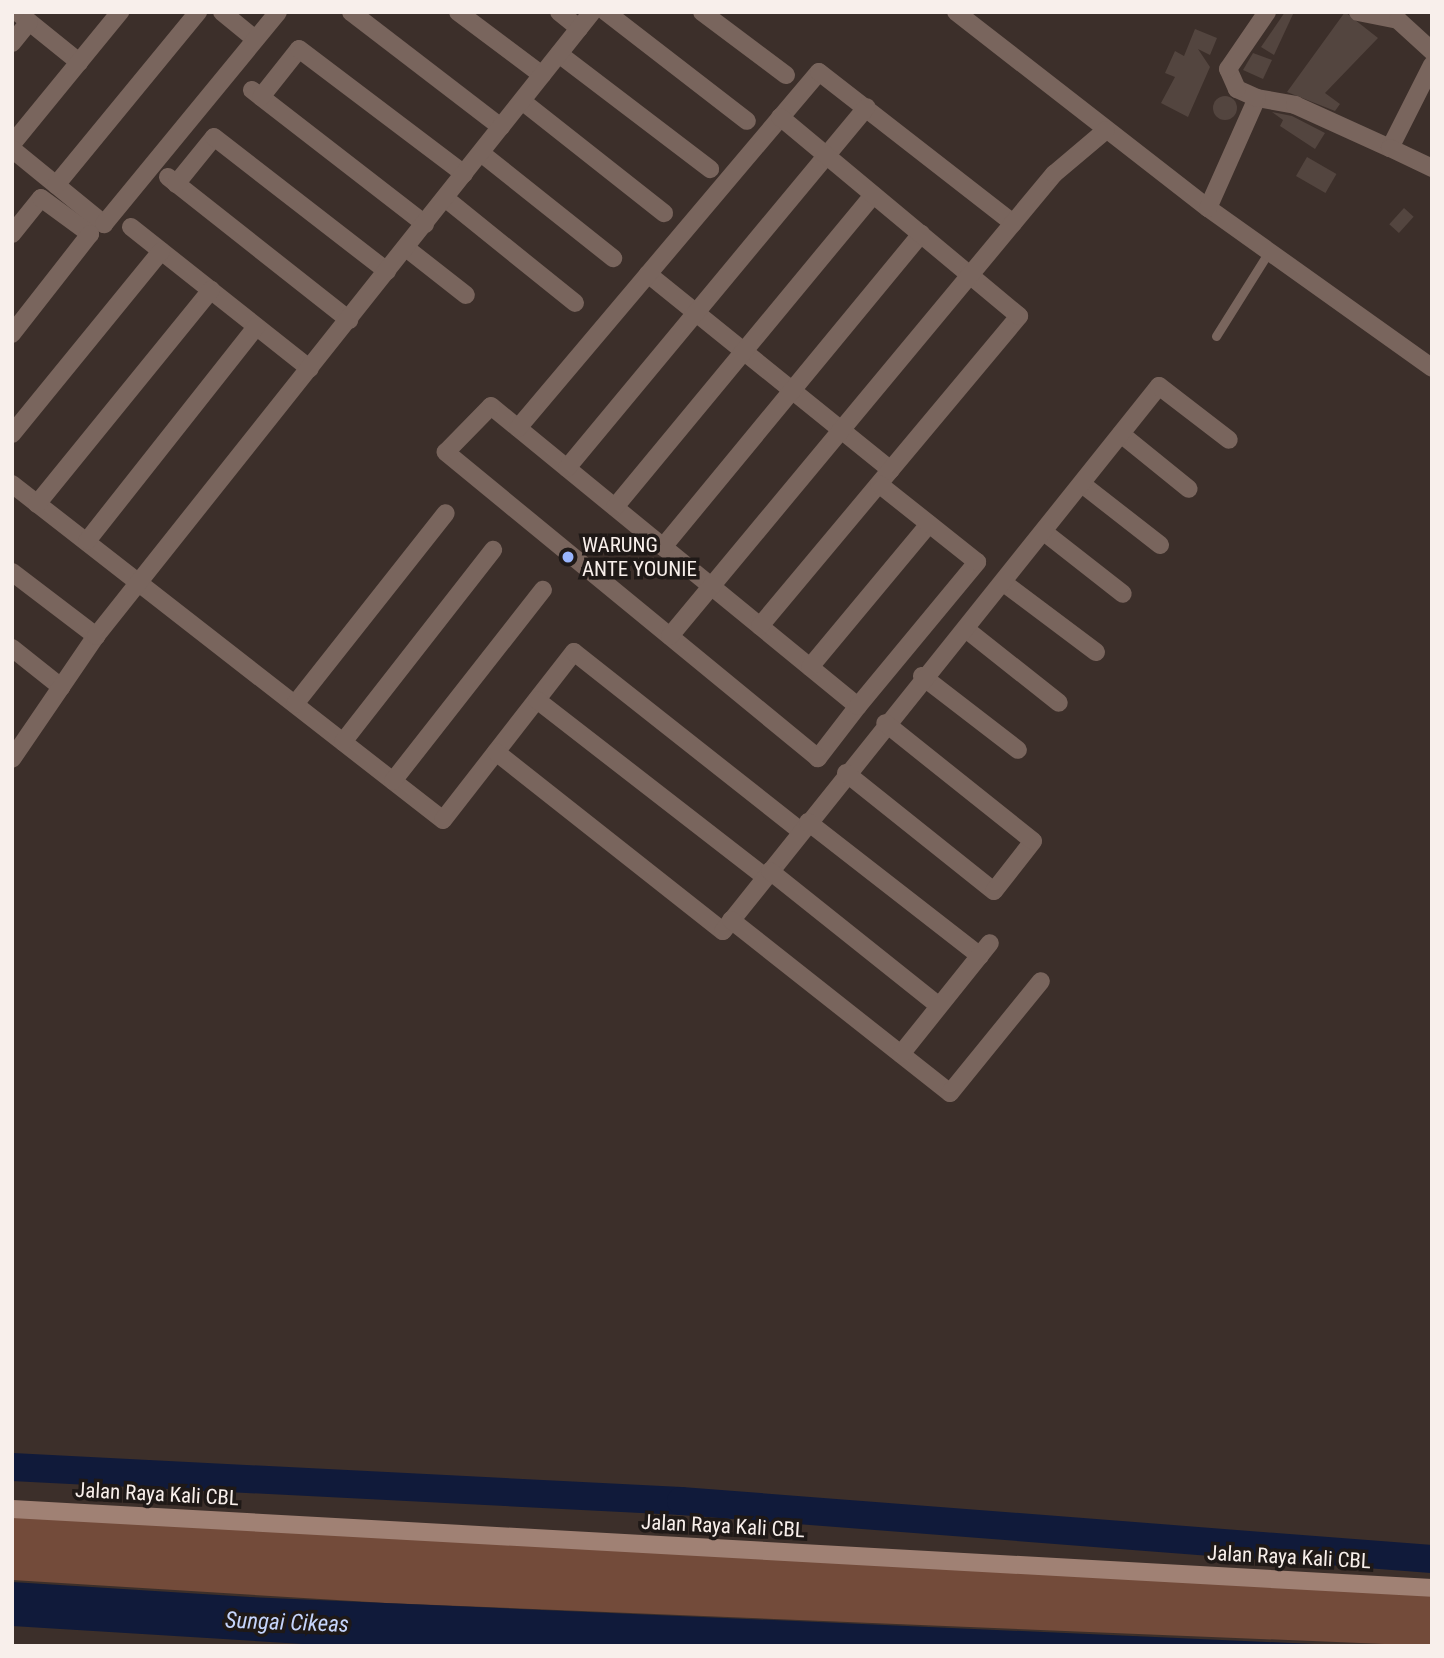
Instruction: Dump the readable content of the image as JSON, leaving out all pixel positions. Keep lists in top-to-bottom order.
{
  "streets": {
    "main road": ["Jalan Raya Kali CBL"]
  },
  "water": ["Sungai Cikeas"],
  "places": ["WARUNG ANTE YOUNIE"]
}
